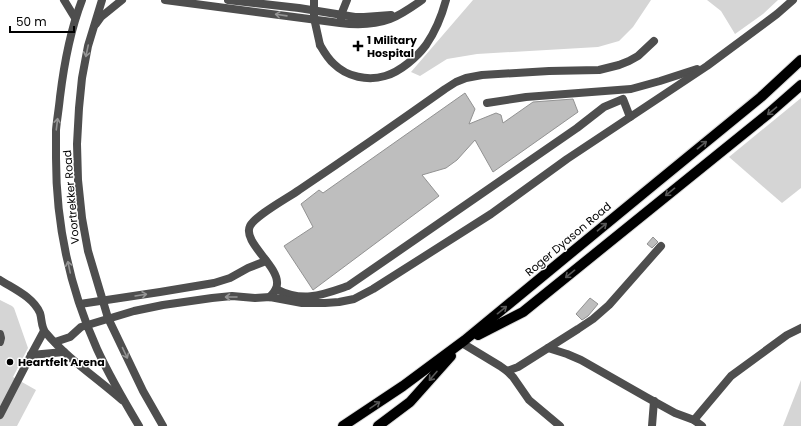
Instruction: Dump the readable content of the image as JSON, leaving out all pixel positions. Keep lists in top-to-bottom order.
{
  "streets": {
    "main road": ["Roger Dyason Road"],
    "street": ["Voortrekker Road"]
  },
  "places": {
    "health": ["1 Military Hospital"],
    "other": ["Heartfelt Arena"]
  },
  "scale_bar": "50 m"
}
